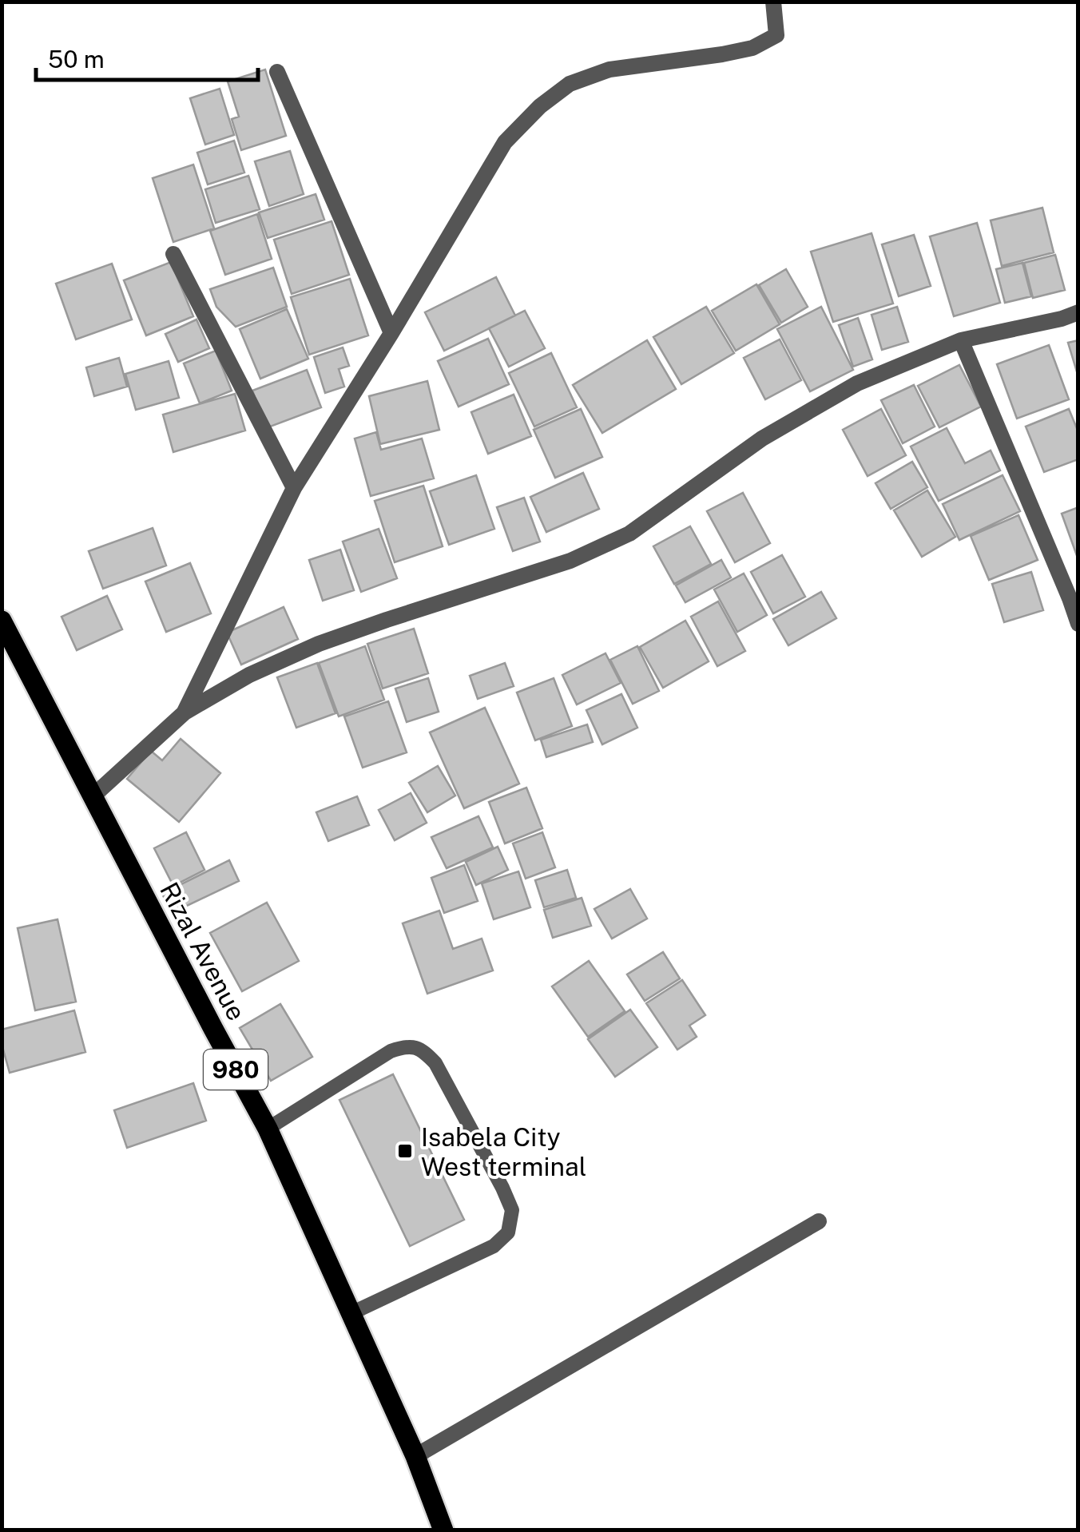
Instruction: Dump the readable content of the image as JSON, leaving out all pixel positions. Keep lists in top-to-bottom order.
{
  "streets": {
    "main road": ["Rizal Avenue", "980"]
  },
  "places": {
    "transit": ["Isabela City West terminal"]
  },
  "scale_bar": "50 m"
}
